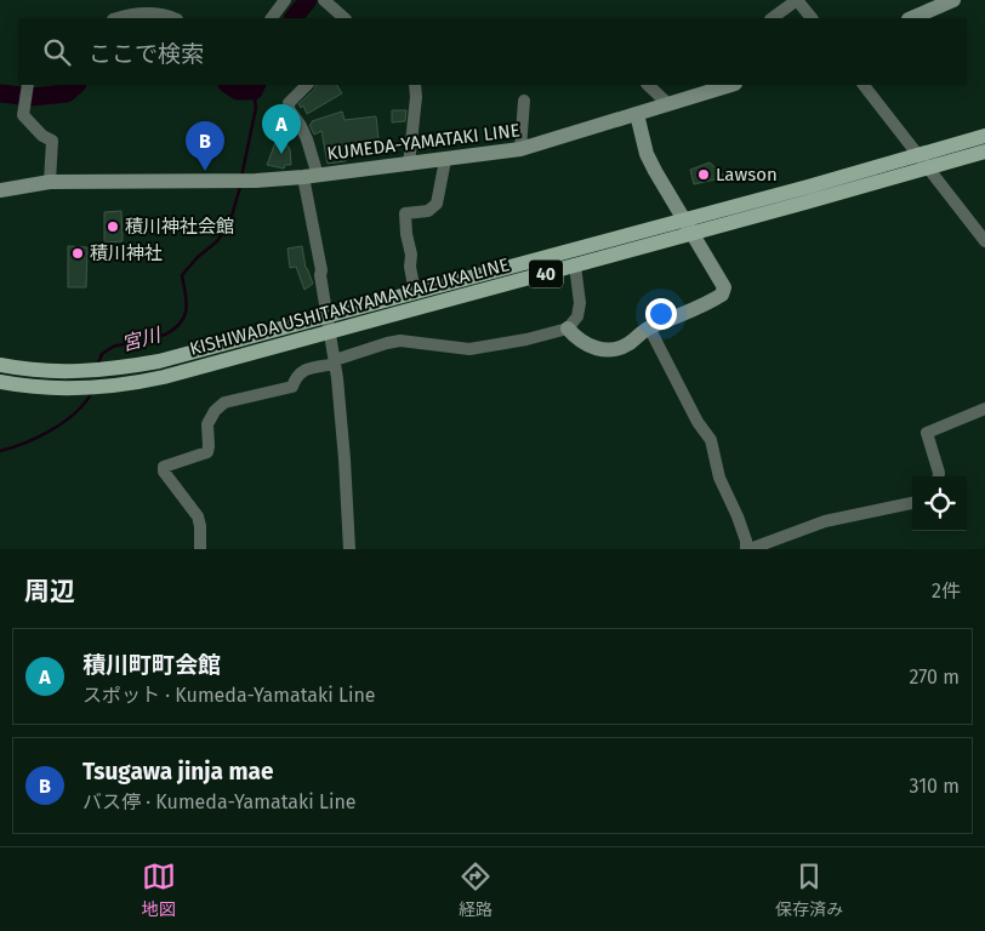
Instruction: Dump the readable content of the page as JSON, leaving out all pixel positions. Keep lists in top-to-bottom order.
{
  "streets": {
    "main road": ["40", "KISHIWADA USHITAKIYAMA KAIZUKA LINE"],
    "street": ["KUMEDA-YAMATAKI LINE"]
  },
  "water": ["宮川"],
  "places": ["Lawson", "積川神社会館", "積川神社"],
  "page": {
    "search": "ここで検索",
    "pins": ["A", "B"],
    "heading": ["周辺", "2件"],
    "list": [
      {
        "mark": "A",
        "name": "積川町町会館",
        "note": "スポット · Kumeda-Yamataki Line",
        "value": "270 m"
      },
      {
        "mark": "B",
        "name": "Tsugawa jinja mae",
        "note": "バス停 · Kumeda-Yamataki Line",
        "value": "310 m"
      }
    ],
    "nav": ["地図", "経路", "保存済み"]
  }
}
